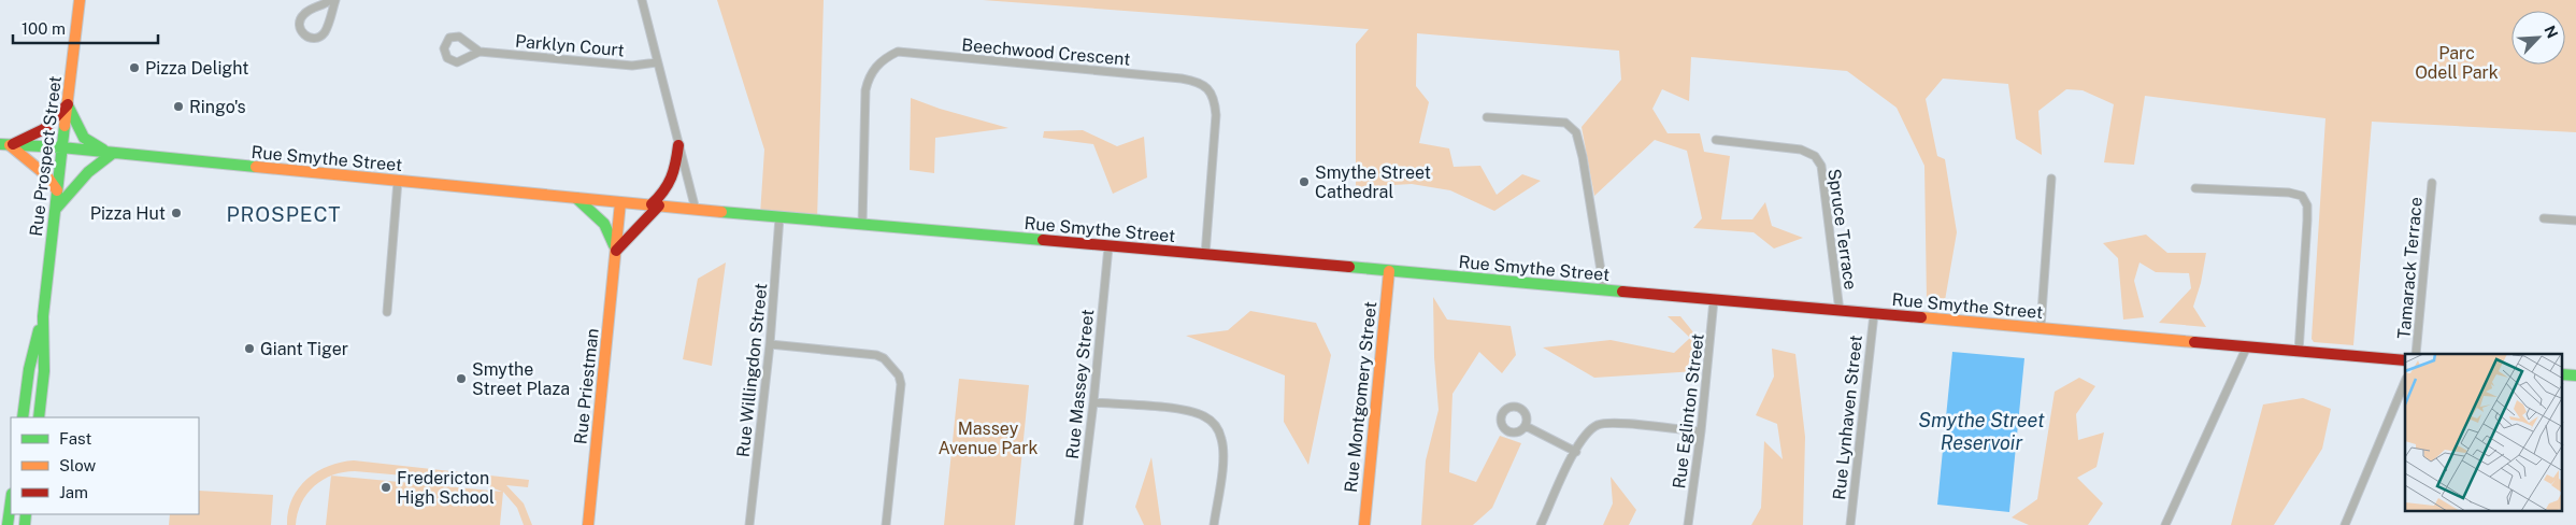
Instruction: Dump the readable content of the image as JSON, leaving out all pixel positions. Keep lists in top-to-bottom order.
{
  "streets": {
    "main road": [
      "Rue Prospect Street",
      "Rue Smythe Street",
      "Rue Priestman",
      "Rue Montgomery Street"
    ],
    "street": [
      "Parklyn Court",
      "Beechwood Crescent",
      "Spruce Terrace",
      "Tamarack Terrace",
      "Rue Willingdon Street",
      "Rue Massey Street",
      "Rue Eglinton Street",
      "Rue Lynhaven Street"
    ]
  },
  "crossings": [
    ["Beechwood Crescent", "Rue Smythe Street"],
    ["Rue Prospect Street", "Rue Smythe Street"],
    ["Rue Smythe Street", "Spruce Terrace"],
    ["Rue Smythe Street", "Rue Willingdon Street"],
    ["Rue Smythe Street", "Rue Massey Street"],
    ["Rue Smythe Street", "Rue Priestman"],
    ["Rue Smythe Street", "Rue Montgomery Street"],
    ["Rue Smythe Street", "Rue Eglinton Street"],
    ["Rue Smythe Street", "Rue Lynhaven Street"]
  ],
  "districts": ["PROSPECT"],
  "water": ["Smythe Street Reservoir"],
  "parks": ["Parc Odell Park", "Massey Avenue Park"],
  "places": [
    "Pizza Delight",
    "Ringo's",
    "Smythe Street Cathedral",
    "Pizza Hut",
    "Giant Tiger",
    "Smythe Street Plaza",
    "Fredericton High School"
  ],
  "legend": ["Fast", "Slow", "Jam"],
  "scale_bar": "100 m",
  "north": "top right"
}
